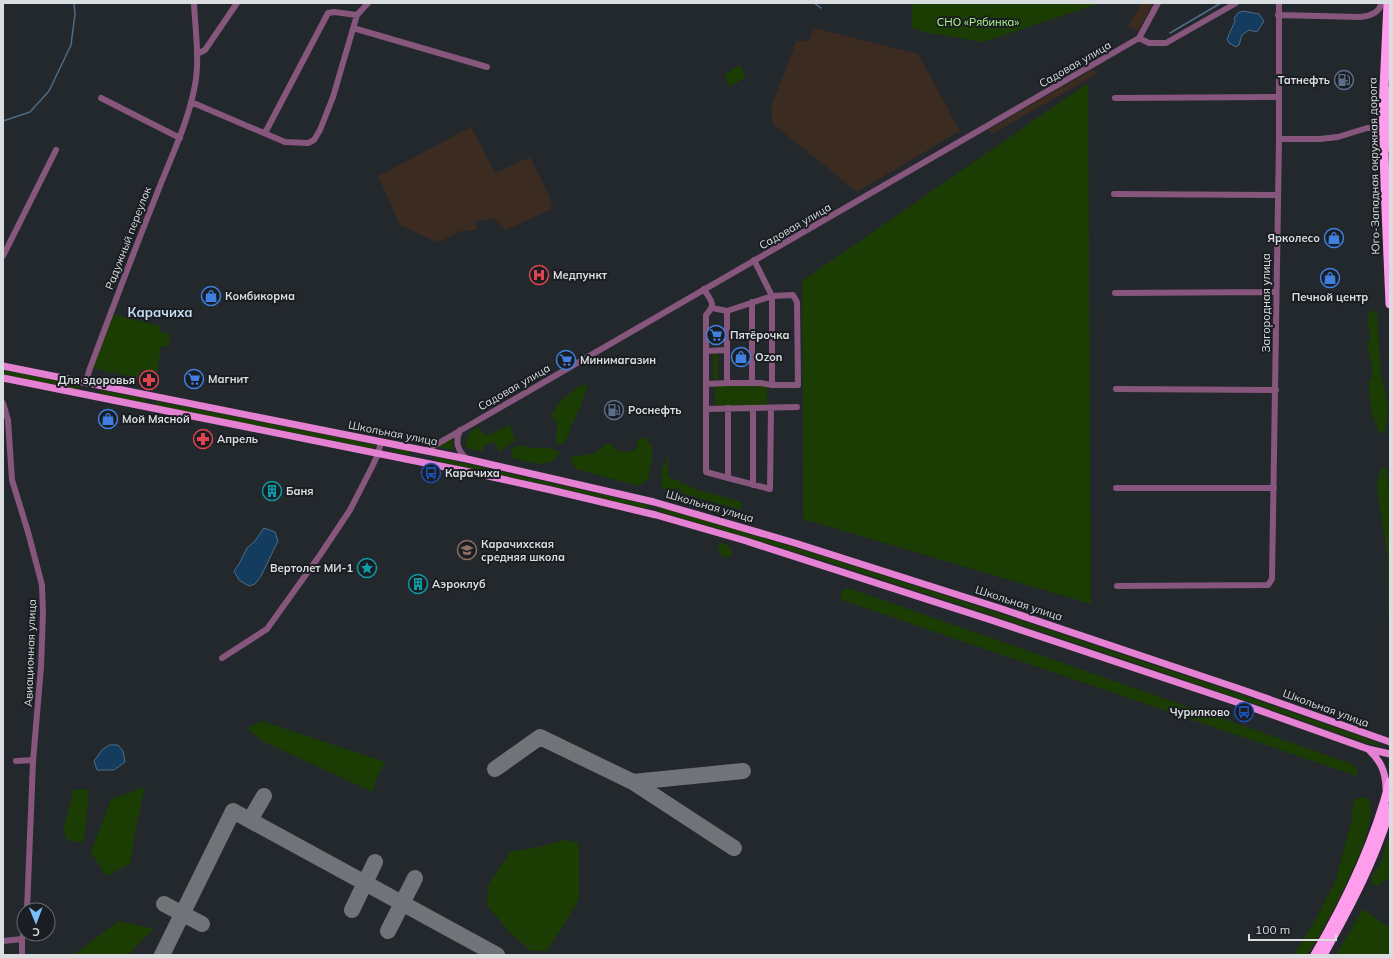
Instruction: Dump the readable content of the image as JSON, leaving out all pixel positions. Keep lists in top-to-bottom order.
{
  "streets": {
    "highway": ["Юго-Западная окружная дорога"],
    "main road": ["Школьная улица"],
    "street": [
      "Садовая улица",
      "Радужный переулок",
      "Загородная улица",
      "Авиационная улица"
    ]
  },
  "crossings": [
    ["Садовая улица", "Школьная улица"],
    ["Радужный переулок", "Школьная улица"]
  ],
  "districts": ["Карачиха"],
  "parks": ["СНО «Рябинка»"],
  "places": {
    "fuel station": ["Татнефть", "Роснефть"],
    "shop": [
      "Ярколесо",
      "Печной центр",
      "Комбикорма",
      "Ozon",
      "Мой Мясной"
    ],
    "hospital": ["Медпункт"],
    "supermarket": ["Пятёрочка", "Минимагазин", "Магнит"],
    "pharmacy": ["Для здоровья", "Апрель"],
    "bus stop": ["Карачиха", "Чурилково"],
    "building": ["Баня", "Аэроклуб"],
    "school or university": ["Карачихская средняя школа"],
    "place": ["Вертолет МИ-1"]
  },
  "scale_bar": "100 m",
  "north": "bottom"
}
